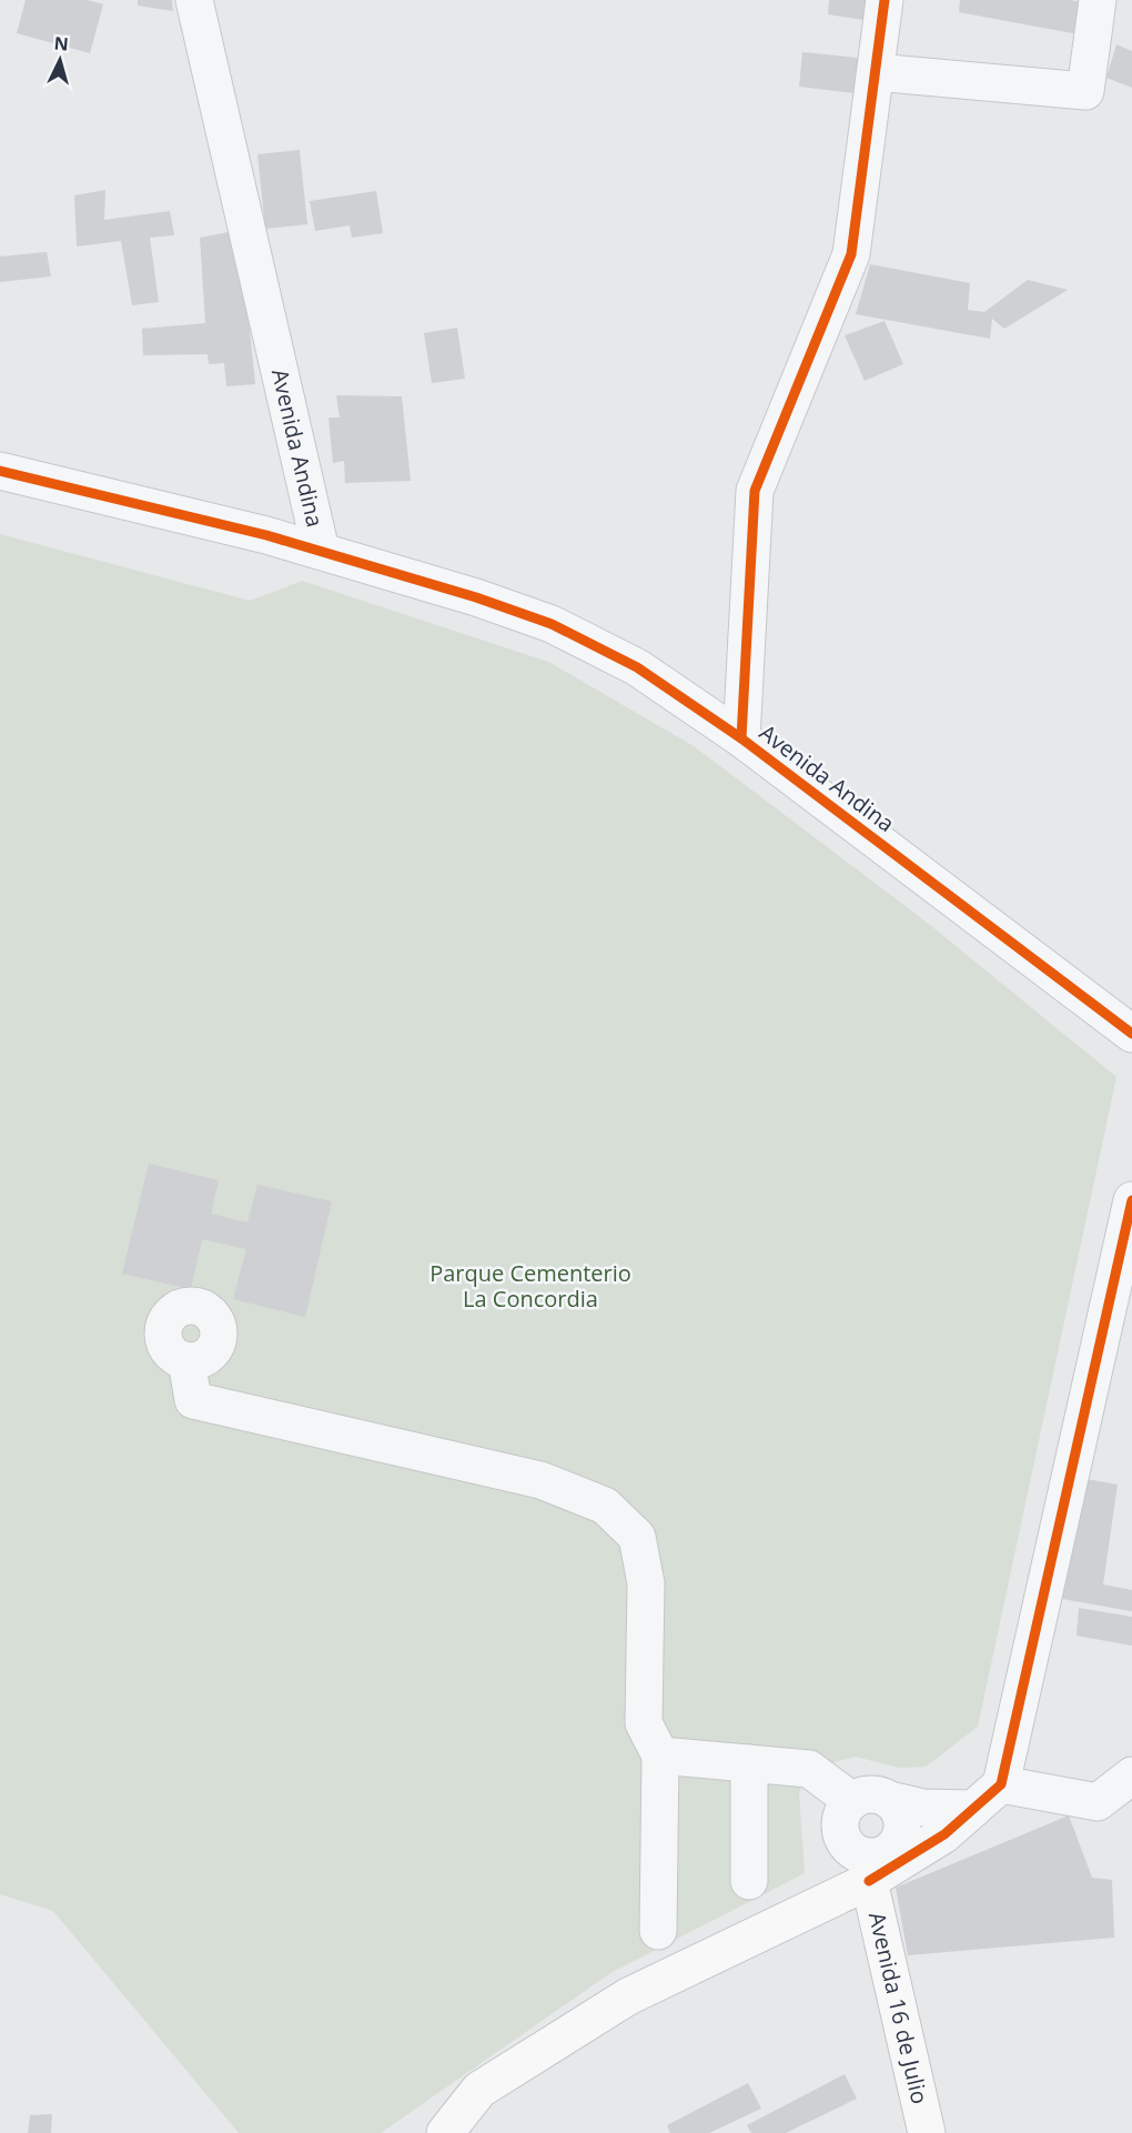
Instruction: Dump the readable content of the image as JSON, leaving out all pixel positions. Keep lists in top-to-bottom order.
{
  "streets": {
    "main road": ["Avenida 16 de Julio"],
    "street": ["Avenida Andina"]
  },
  "parks": ["Parque Cementerio La Concordia"],
  "north": "top"
}
